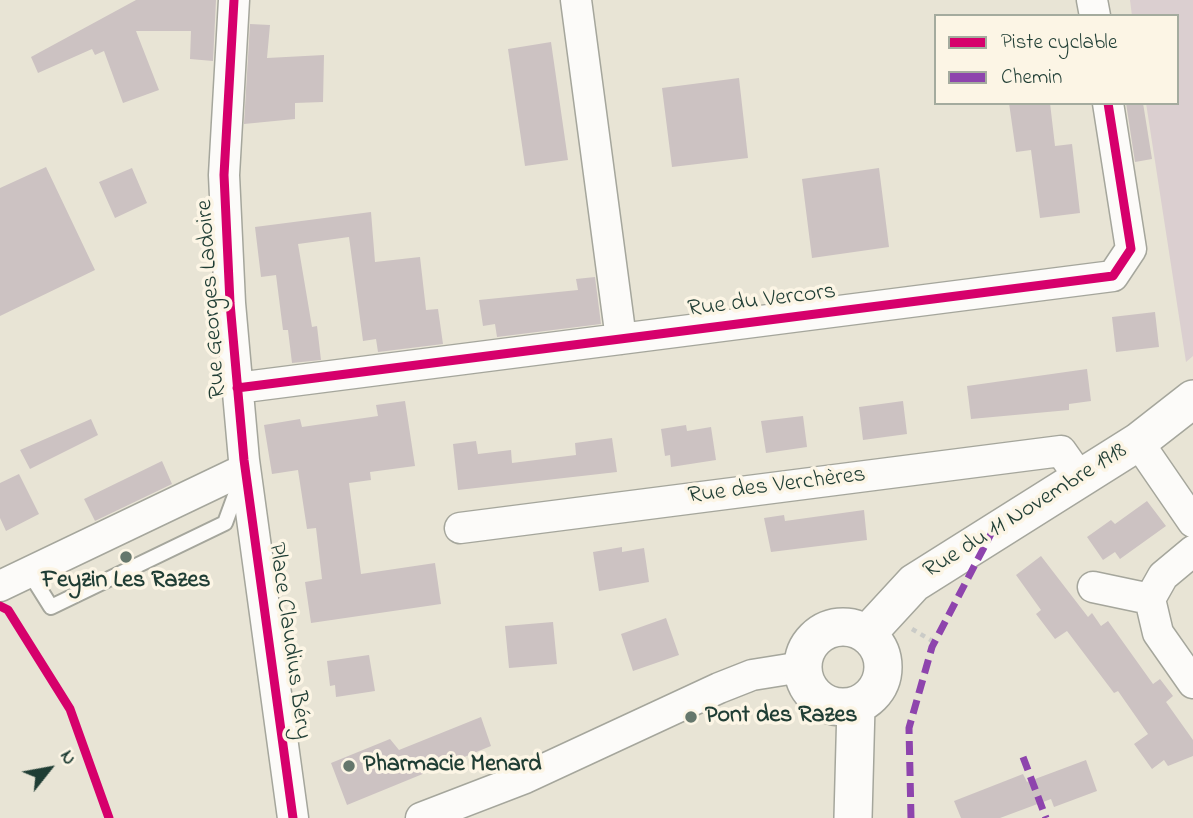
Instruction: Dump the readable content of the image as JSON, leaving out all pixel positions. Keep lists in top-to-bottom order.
{
  "streets": {
    "street": [
      "Rue Georges Ladoire",
      "Rue du Vercors",
      "Rue des Verchères",
      "Rue du 11 Novembre 1918",
      "Place Claudius Béry"
    ]
  },
  "crossings": [
    ["Rue Georges Ladoire", "Rue du Vercors"],
    ["Rue Georges Ladoire", "Place Claudius Béry"],
    ["Rue des Verchères", "Rue du 11 Novembre 1918"]
  ],
  "places": ["Feyzin Les Razes", "Pont des Razes", "Pharmacie Menard"],
  "legend": ["Piste cyclable", "Chemin"],
  "north": "top right"
}
